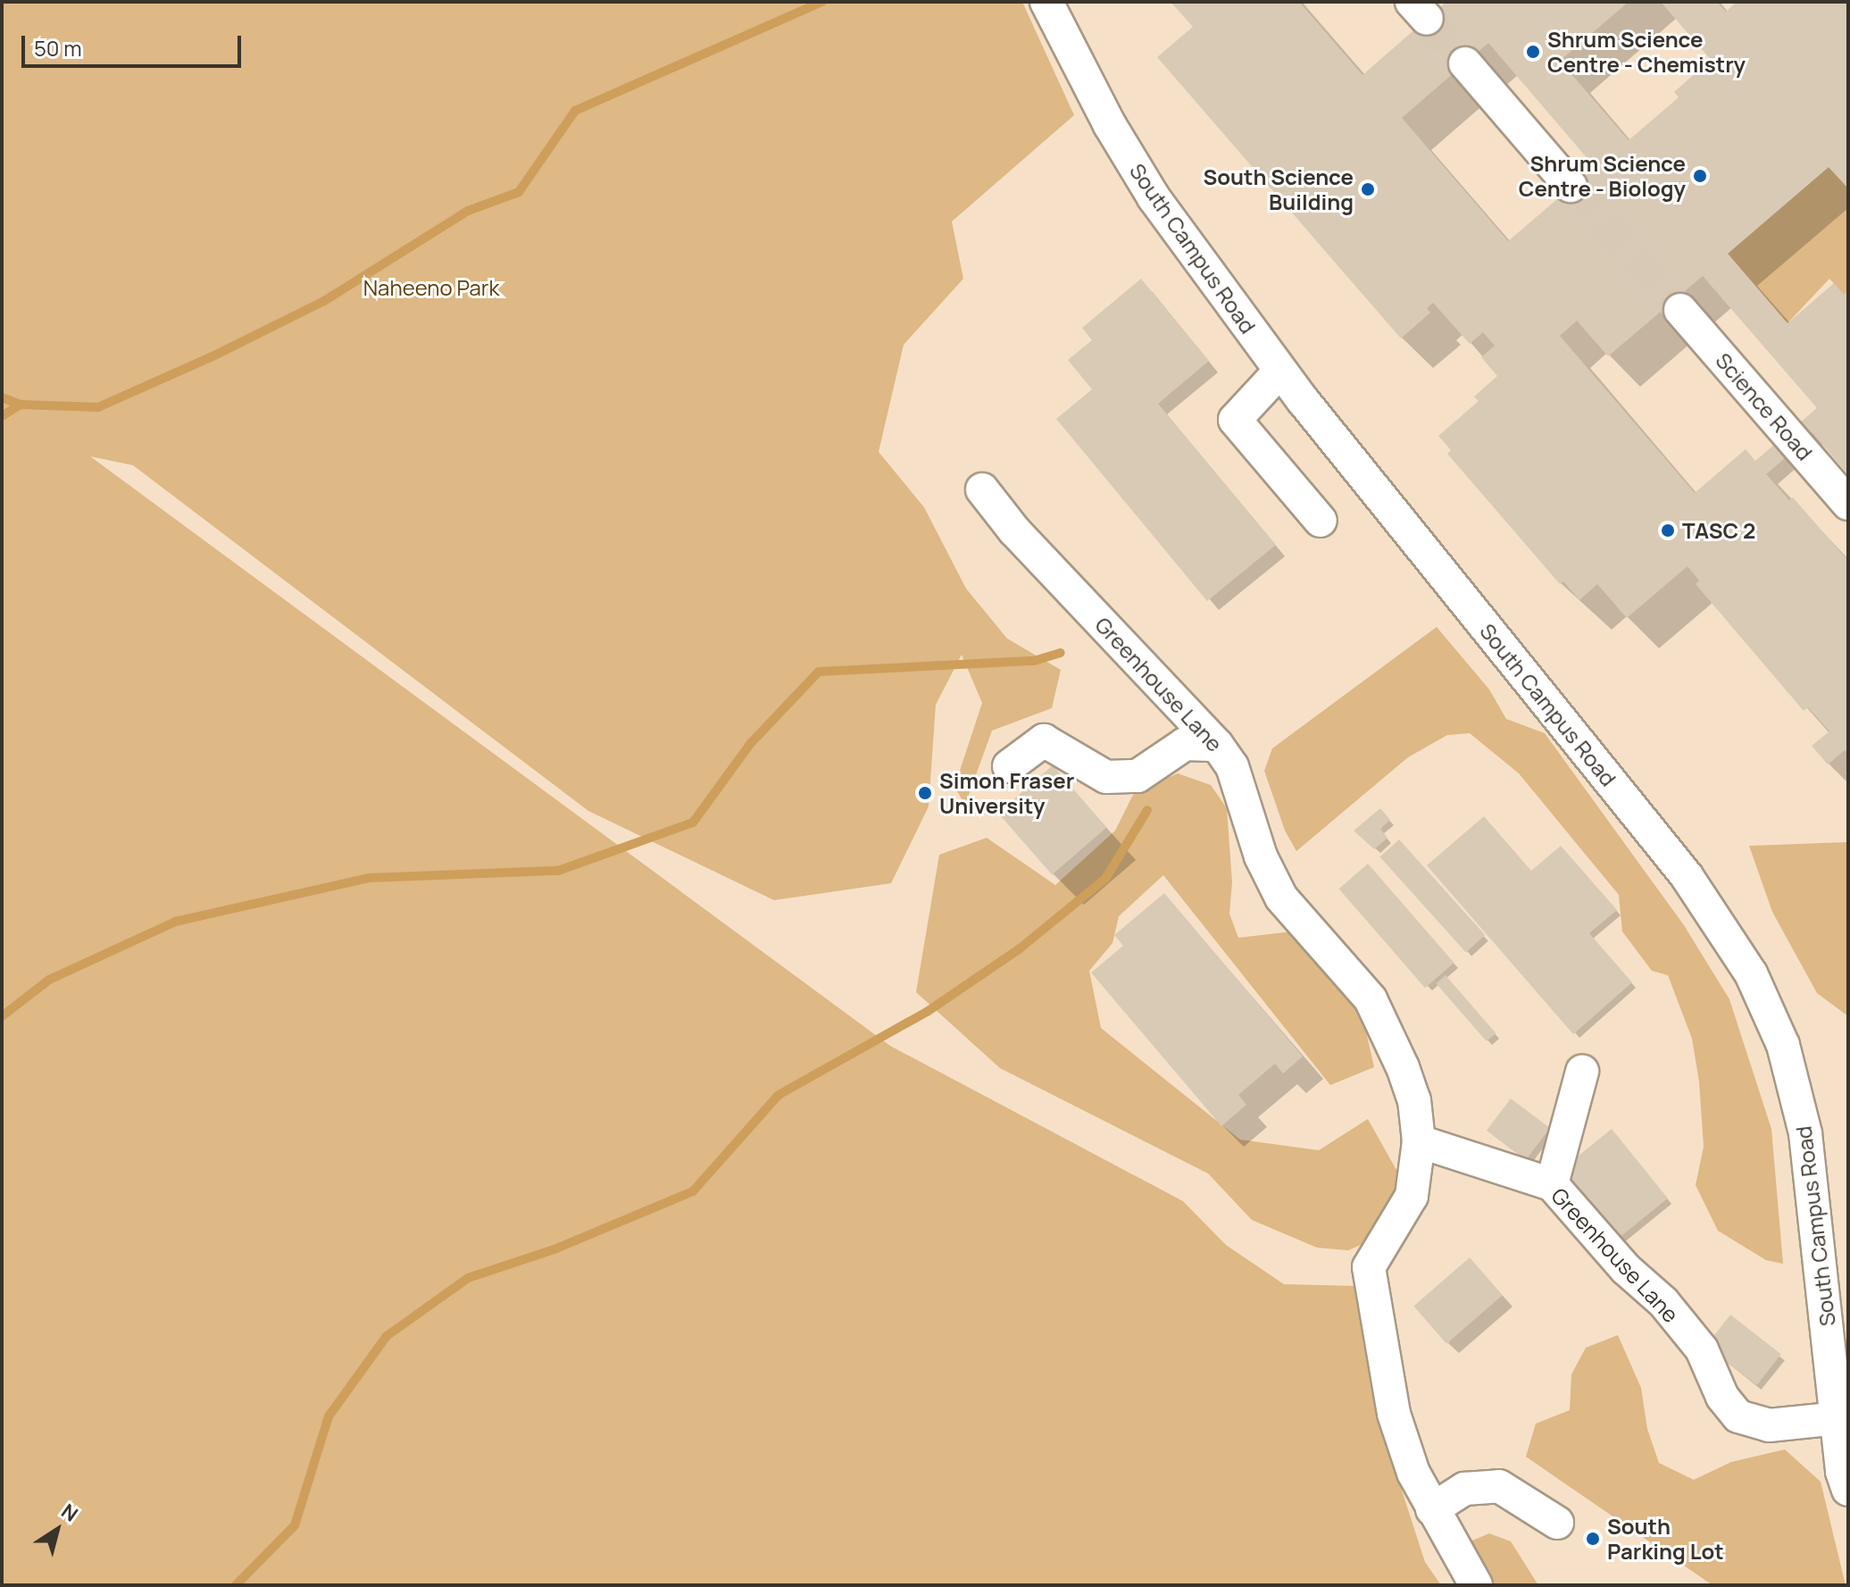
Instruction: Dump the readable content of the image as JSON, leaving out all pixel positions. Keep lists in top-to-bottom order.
{
  "streets": {
    "street": ["South Campus Road", "Science Road", "Greenhouse Lane"]
  },
  "crossings": [
    ["South Campus Road", "Greenhouse Lane"]
  ],
  "parks": ["Naheeno Park"],
  "places": [
    "Shrum Science Centre - Chemistry",
    "Shrum Science Centre - Biology",
    "South Science Building",
    "TASC 2",
    "Simon Fraser University",
    "South Parking Lot"
  ],
  "scale_bar": "50 m",
  "north": "top right"
}
